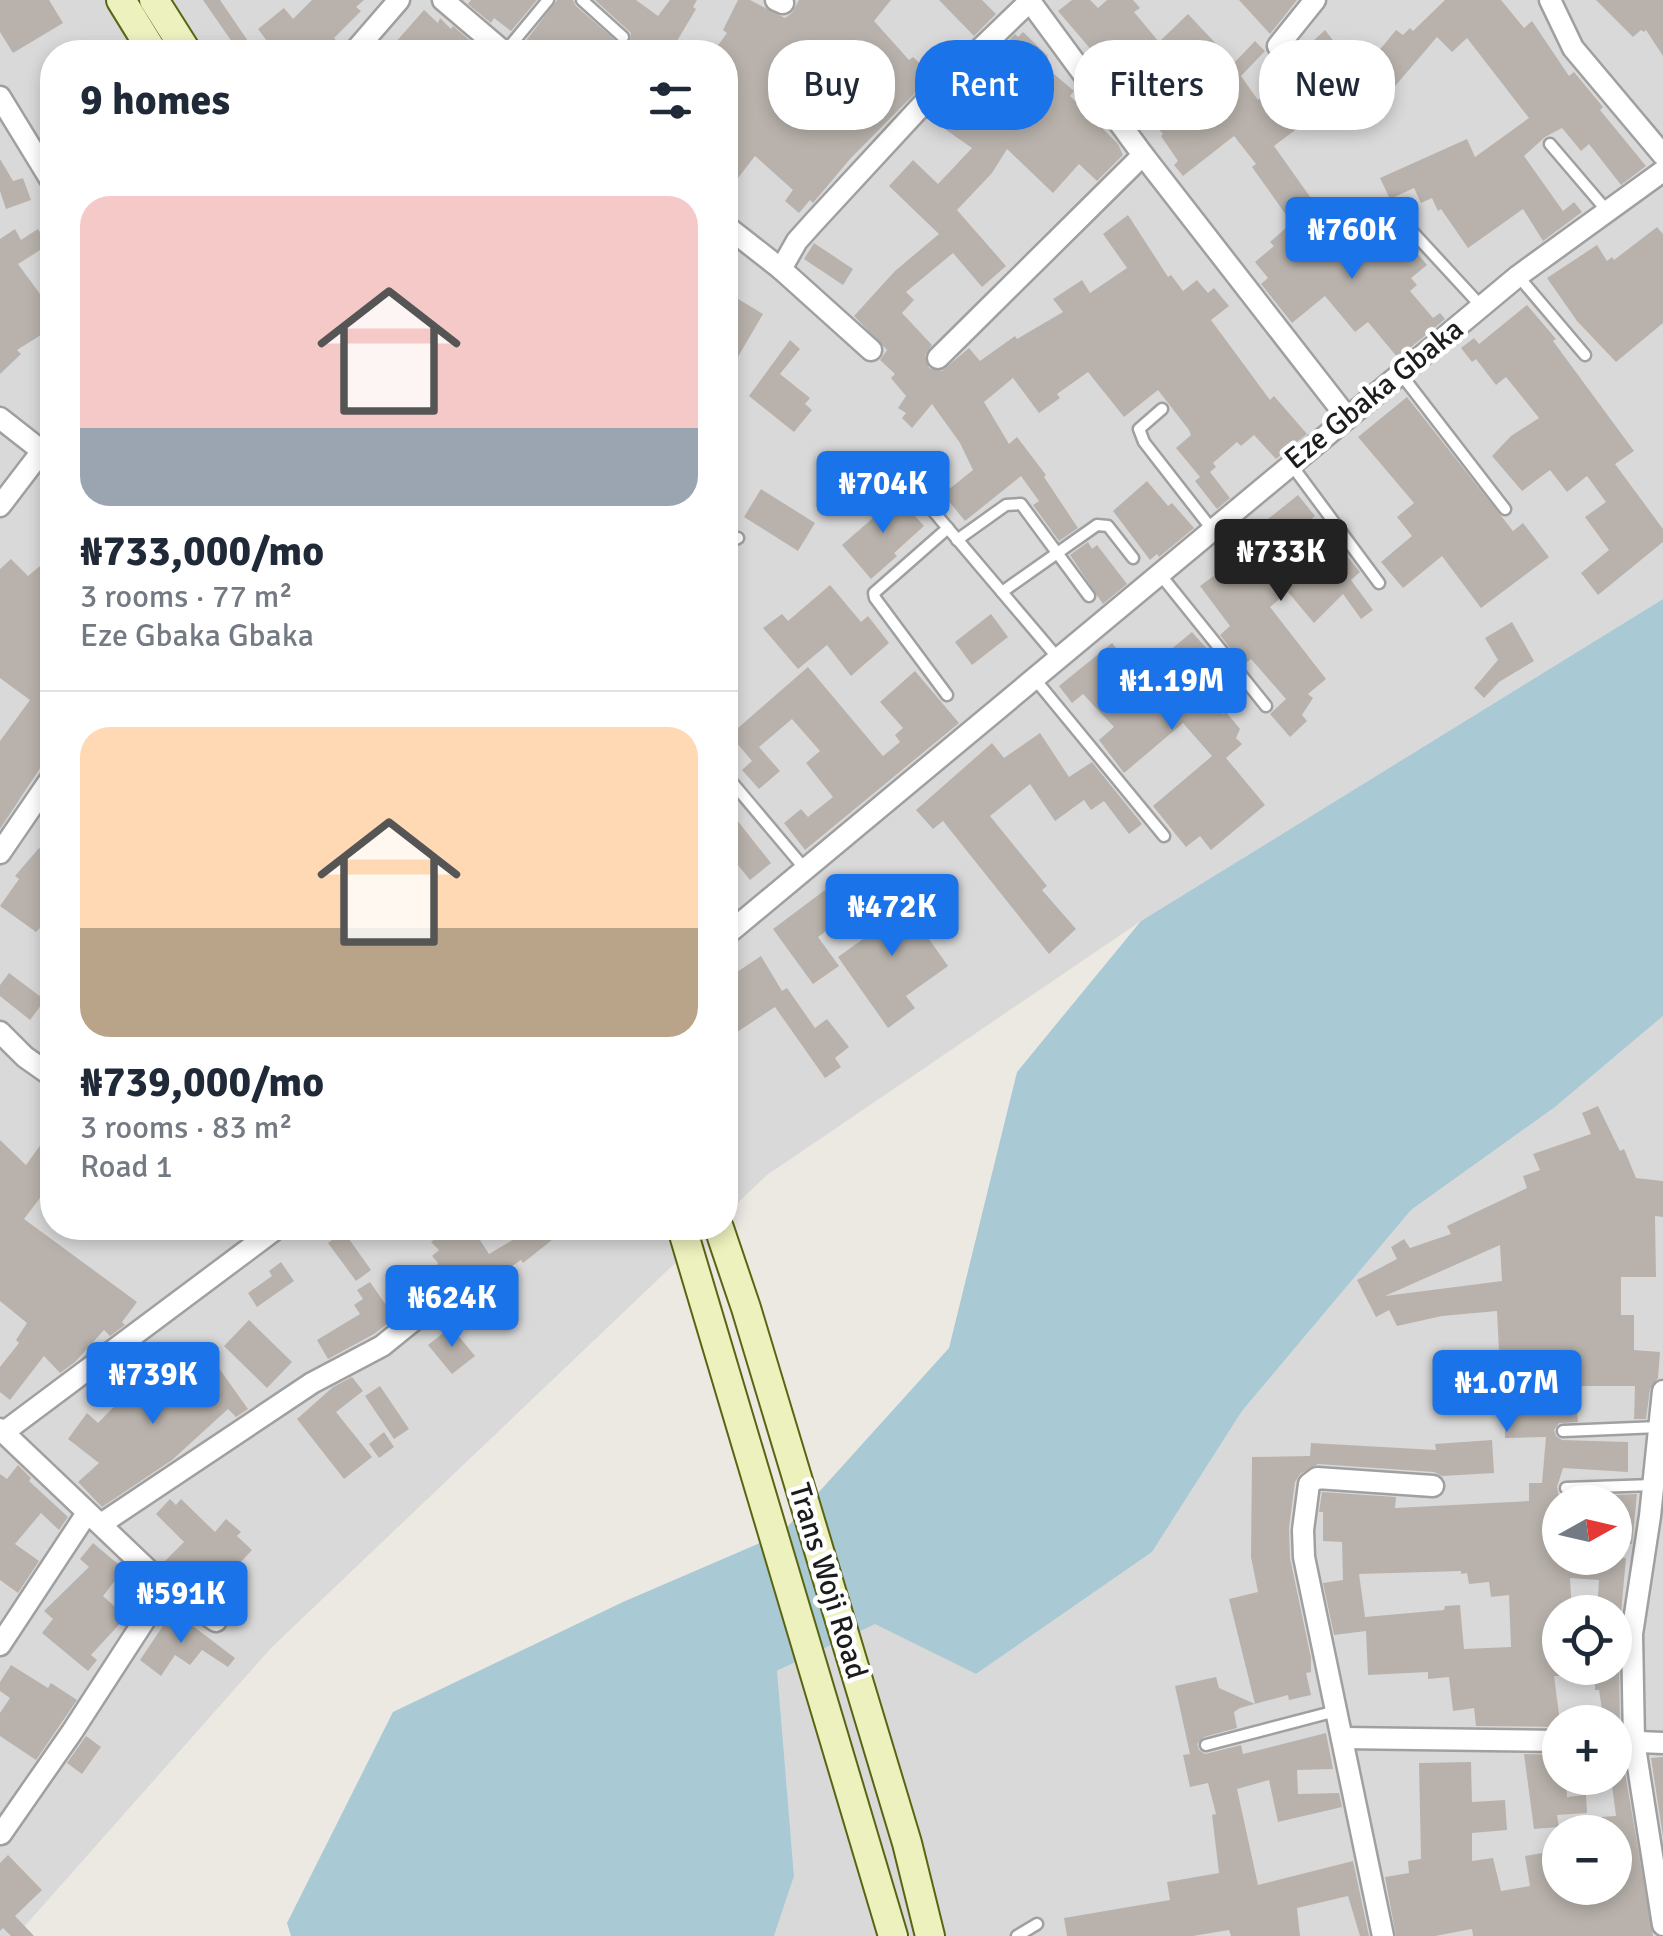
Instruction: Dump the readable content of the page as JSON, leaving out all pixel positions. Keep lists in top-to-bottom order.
{
  "streets": {
    "main road": ["Trans Woji Road"],
    "street": ["Eze Gbaka Gbaka"]
  },
  "north": "right",
  "page": {
    "chip": [
      "Buy",
      "Rent",
      "Filters",
      "New"
    ],
    "heading": "9 homes",
    "list": [
      {
        "name": "₦733,000/mo",
        "note": "3 rooms · 77 m² · Eze Gbaka Gbaka"
      },
      {
        "name": "₦739,000/mo",
        "note": "3 rooms · 83 m² · Road 1"
      }
    ],
    "price": [
      "₦760K",
      "₦704K",
      "₦733K",
      "₦1.19M",
      "₦472K",
      "₦624K",
      "₦739K",
      "₦1.07M",
      "₦591K"
    ],
    "map_buttons": ["+", "−"]
  }
}
